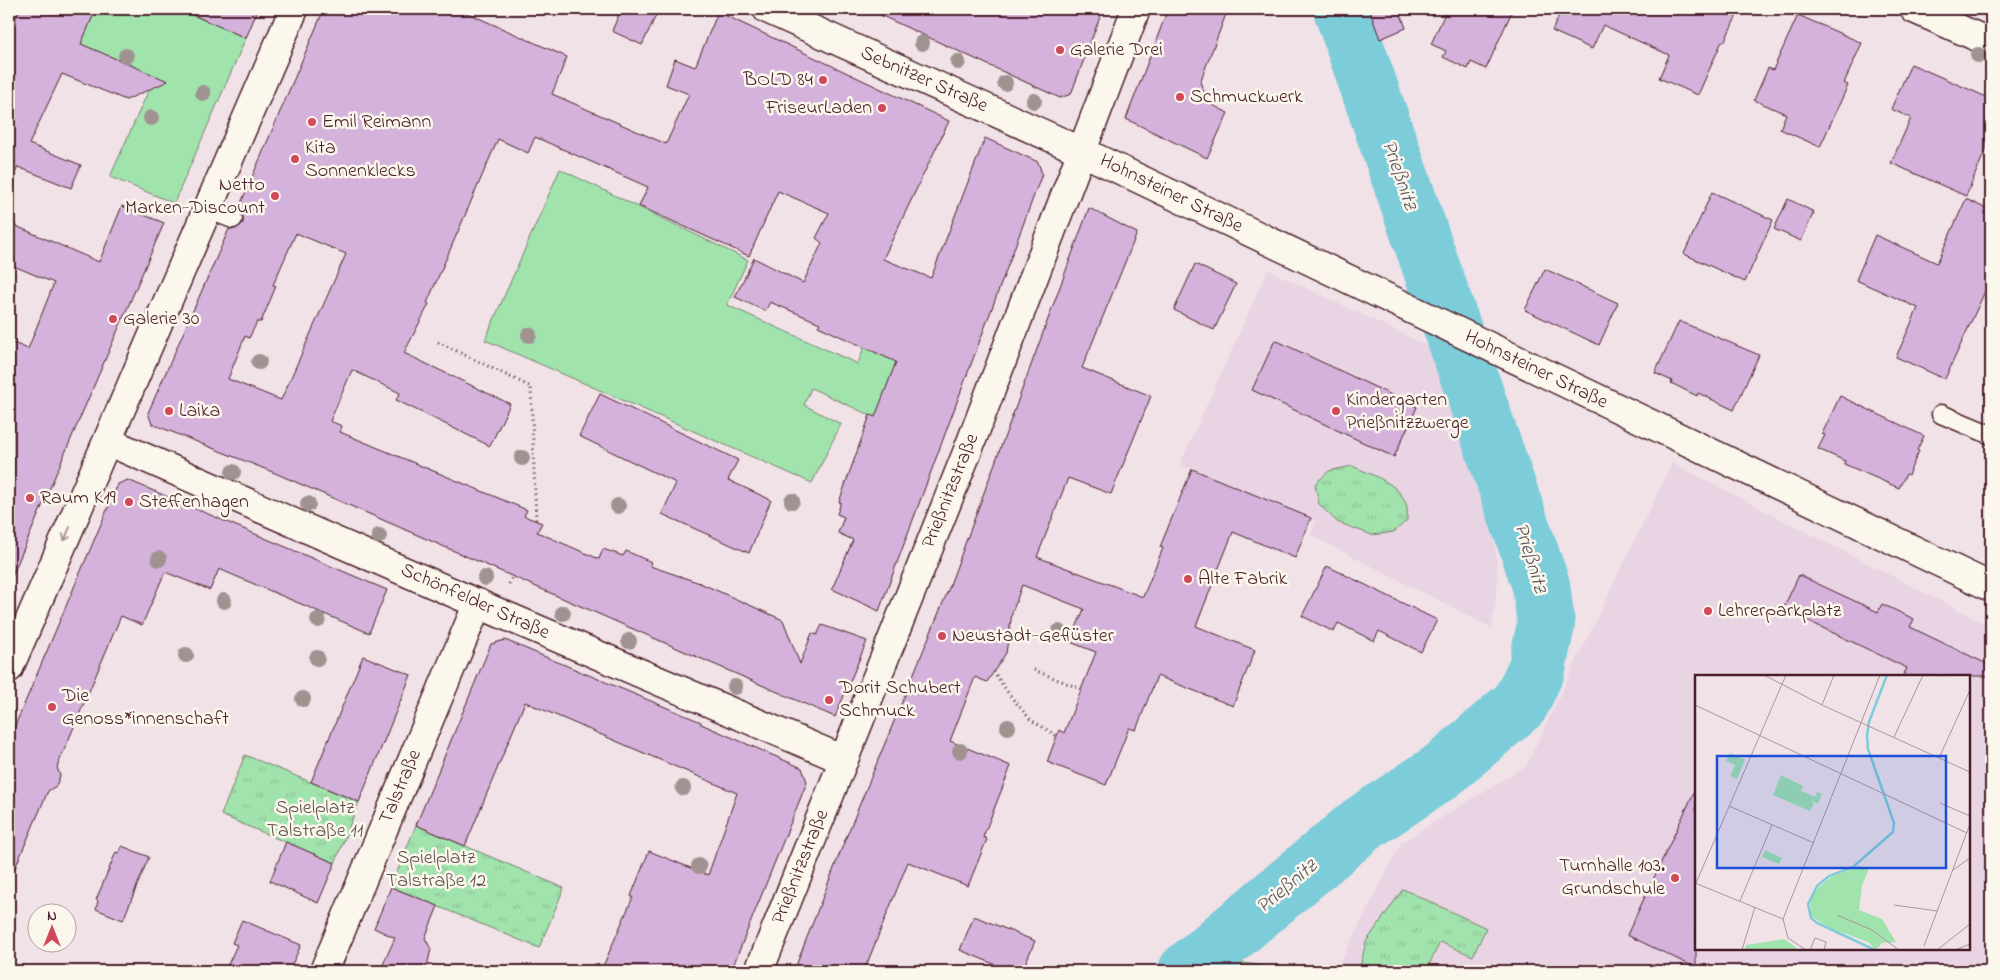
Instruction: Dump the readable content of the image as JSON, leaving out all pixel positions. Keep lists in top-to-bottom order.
{
  "streets": {
    "street": [
      "Sebnitzer Straße",
      "Hohnsteiner Straße",
      "Prießnitzstraße",
      "Schönfelder Straße",
      "Talstraße"
    ]
  },
  "crossings": [
    ["Sebnitzer Straße", "Hohnsteiner Straße"],
    ["Sebnitzer Straße", "Prießnitzstraße"],
    ["Hohnsteiner Straße", "Prießnitzstraße"],
    ["Prießnitzstraße", "Schönfelder Straße"],
    ["Schönfelder Straße", "Talstraße"]
  ],
  "water": ["Prießnitz"],
  "parks": ["Spielplatz Talstraße 11", "Spielplatz Talstraße 12"],
  "places": [
    "Galerie Drei",
    "BOLD 84",
    "Schmuckwerk",
    "FriseurLaden",
    "Emil Reimann",
    "Kita Sonnenklecks",
    "Netto Marken-Discount",
    "Galerie 30",
    "Laika",
    "Kindergarten Prießnitzzwerge",
    "Raum K19",
    "Steffenhagen",
    "Alte Fabrik",
    "Lehrerparkplatz",
    "Neustadt-Geflüster",
    "Dorit Schubert Schmuck",
    "Die Genoss*innenschaft",
    "Turnhalle 103. Grundschule"
  ],
  "north": "top"
}
